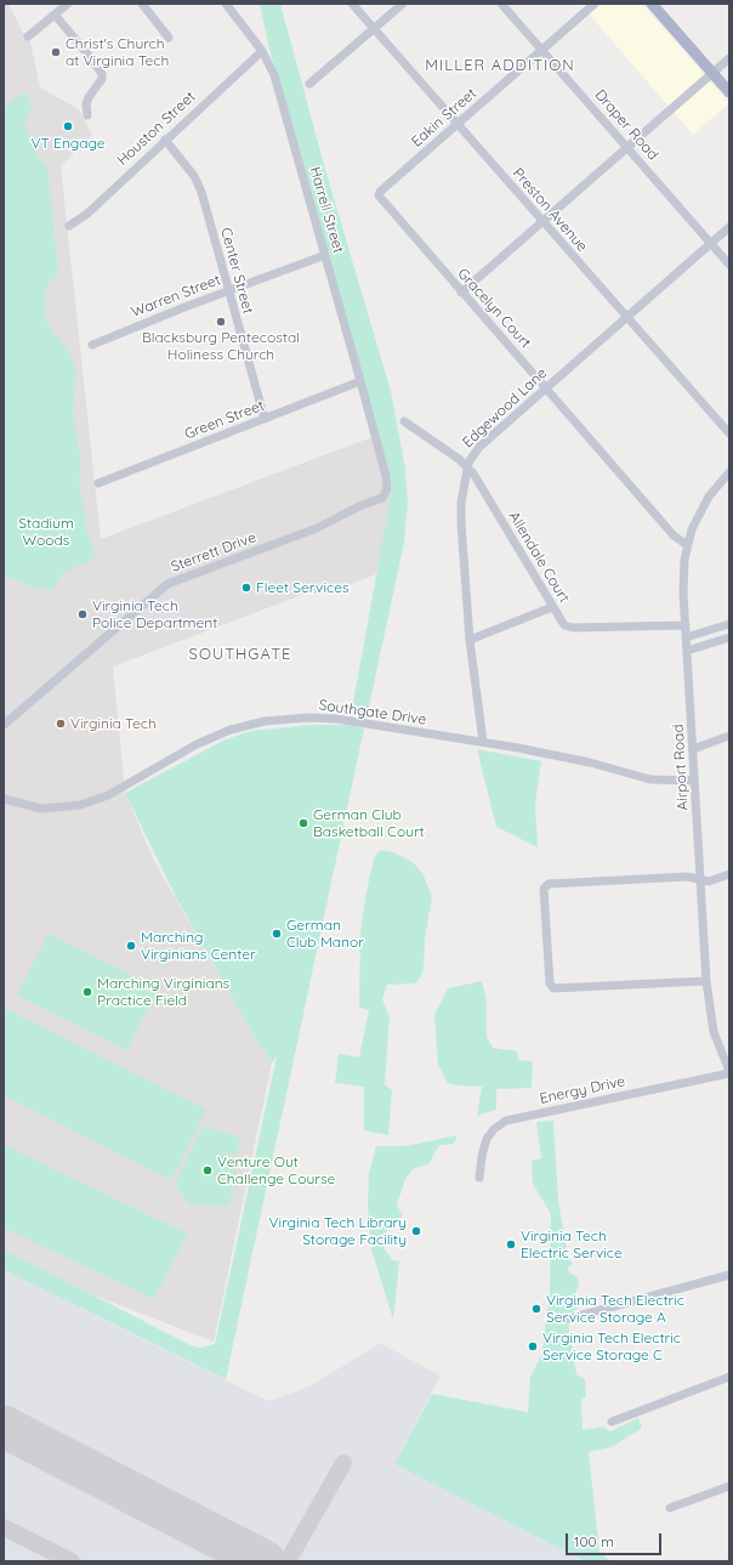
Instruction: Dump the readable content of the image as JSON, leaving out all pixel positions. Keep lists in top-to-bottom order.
{
  "streets": {
    "street": [
      "Eakin Street",
      "Draper Road",
      "Houston Street",
      "Harrell Street",
      "Preston Avenue",
      "Center Street",
      "Warren Street",
      "Gracelyn Court",
      "Edgewood Lane",
      "Green Street",
      "Sterrett Drive",
      "Allendale Court",
      "Southgate Drive",
      "Airport Road",
      "Energy Drive"
    ]
  },
  "crossings": [
    ["Eakin Street", "Draper Road"],
    ["Eakin Street", "Preston Avenue"],
    ["Eakin Street", "Gracelyn Court"],
    ["Draper Road", "Edgewood Lane"],
    ["Houston Street", "Harrell Street"],
    ["Houston Street", "Center Street"],
    ["Harrell Street", "Warren Street"],
    ["Harrell Street", "Green Street"],
    ["Harrell Street", "Sterrett Drive"],
    ["Preston Avenue", "Edgewood Lane"],
    ["Center Street", "Warren Street"],
    ["Center Street", "Green Street"],
    ["Gracelyn Court", "Edgewood Lane"],
    ["Gracelyn Court", "Airport Road"],
    ["Edgewood Lane", "Allendale Court"],
    ["Edgewood Lane", "Southgate Drive"],
    ["Allendale Court", "Airport Road"],
    ["Southgate Drive", "Airport Road"],
    ["Airport Road", "Energy Drive"]
  ],
  "districts": ["MILLER ADDITION", "SOUTHGATE"],
  "parks": ["Stadium Woods"],
  "places": [
    "Christ's Church at Virginia Tech",
    "VT Engage",
    "Blacksburg Pentecostal Holiness Church",
    "Fleet Services",
    "Virginia Tech Police Department",
    "Virginia Tech",
    "German Club Basketball Court",
    "German Club Manor",
    "Marching Virginians Center",
    "Marching Virginians Practice Field",
    "Venture Out Challenge Course",
    "Virginia Tech Library Storage Facility",
    "Virginia Tech Electric Service",
    "Virginia Tech Electric Service Storage A",
    "Virginia Tech Electric Service Storage C"
  ],
  "scale_bar": "100 m"
}
